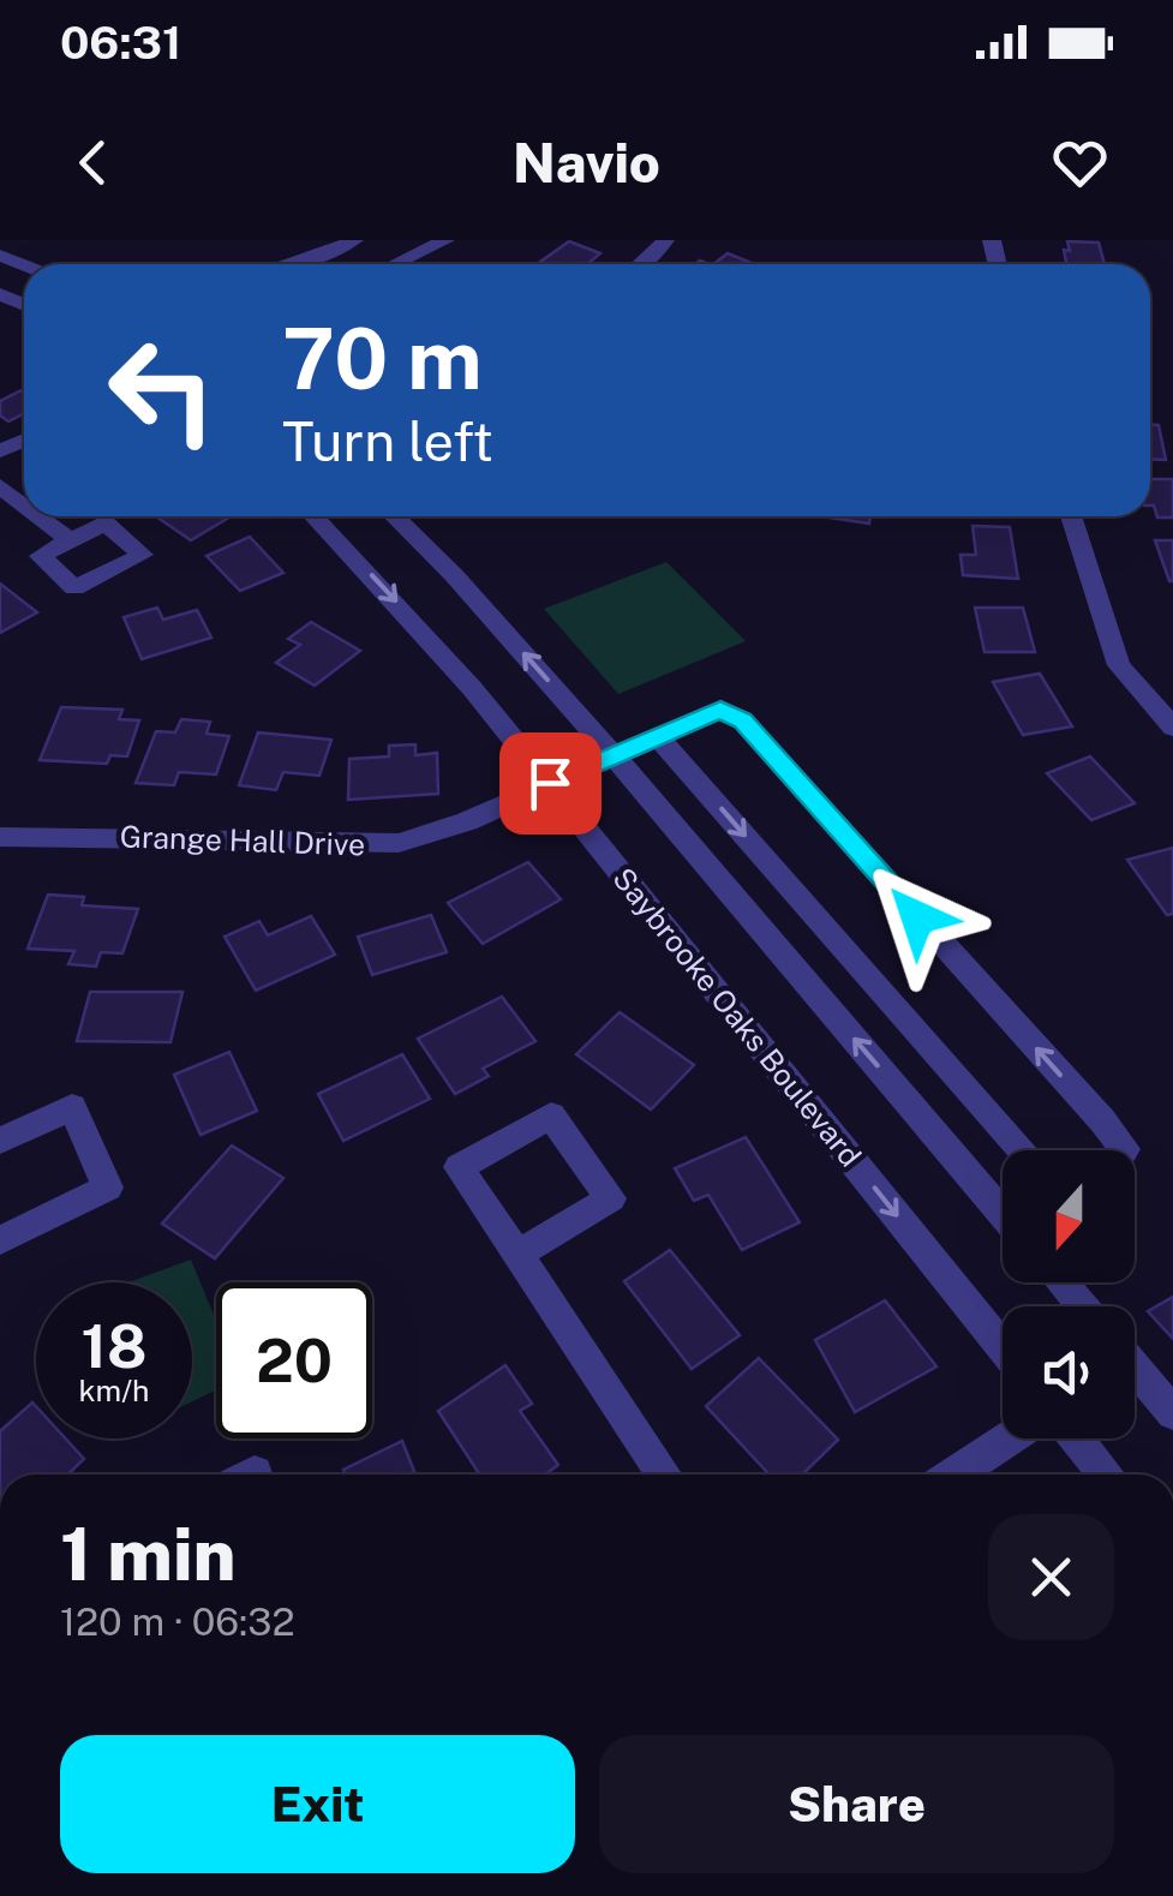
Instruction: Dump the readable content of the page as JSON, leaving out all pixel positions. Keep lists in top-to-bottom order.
{
  "streets": {
    "street": ["Grange Hall Drive", "Saybrooke Oaks Boulevard"]
  },
  "crossings": [
    ["Grange Hall Drive", "Saybrooke Oaks Boulevard"]
  ],
  "north": "bottom",
  "page": {
    "status": "06:31",
    "header": "Navio",
    "turn": ["70 m", "Turn left"],
    "speed": "18 km/h",
    "limit": "20",
    "heading": ["1 min", "120 m · 06:32"],
    "buttons": ["Exit", "Share"]
  }
}
